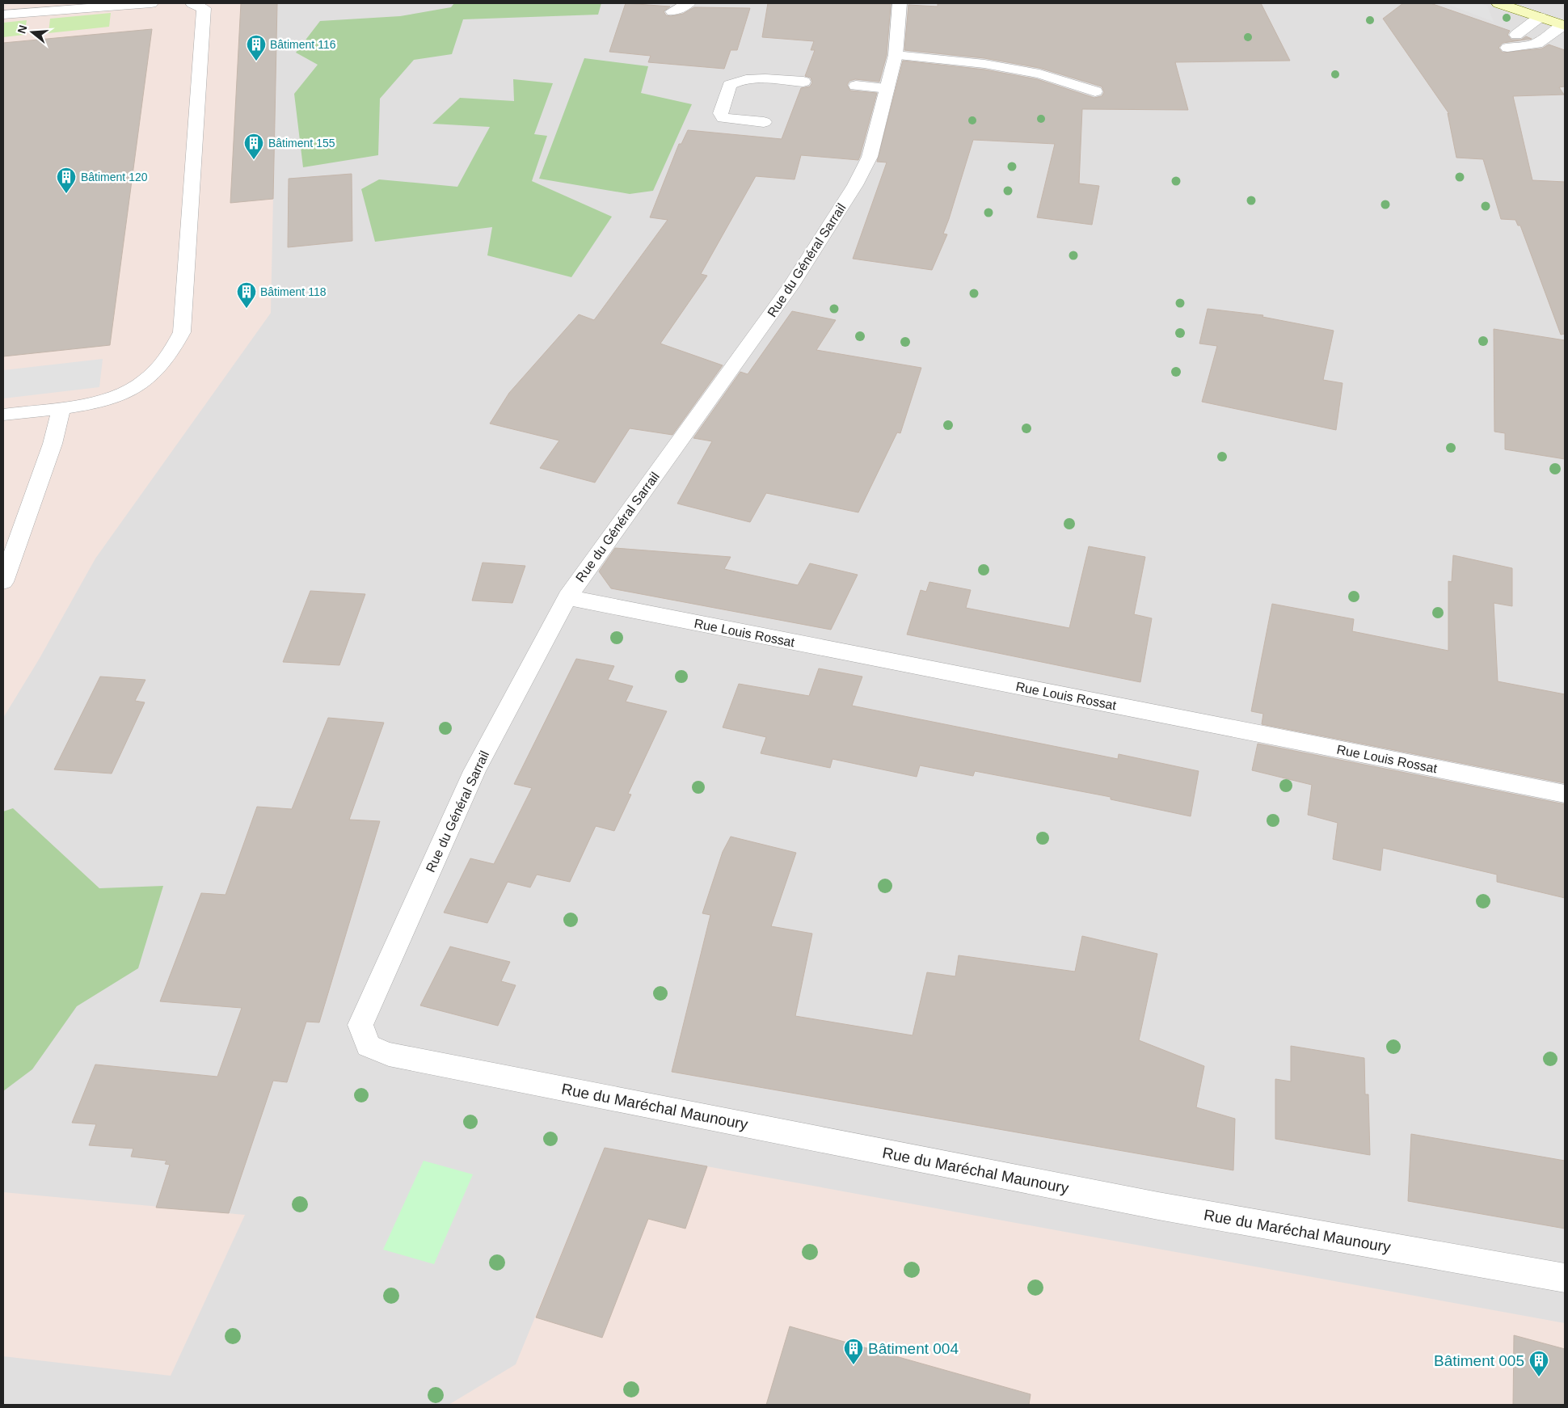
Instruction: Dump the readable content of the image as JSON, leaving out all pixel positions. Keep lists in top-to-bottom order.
{
  "streets": {
    "street": ["Rue du Général Sarrail", "Rue Louis Rossat", "Rue du Maréchal Maunoury"]
  },
  "crossings": [
    ["Rue du Général Sarrail", "Rue Louis Rossat"],
    ["Rue du Général Sarrail", "Rue du Maréchal Maunoury"]
  ],
  "places": {
    "building": [
      "Bâtiment 116",
      "Bâtiment 155",
      "Bâtiment 120",
      "Bâtiment 118",
      "Bâtiment 004",
      "Bâtiment 005"
    ]
  },
  "north": "left"
}
